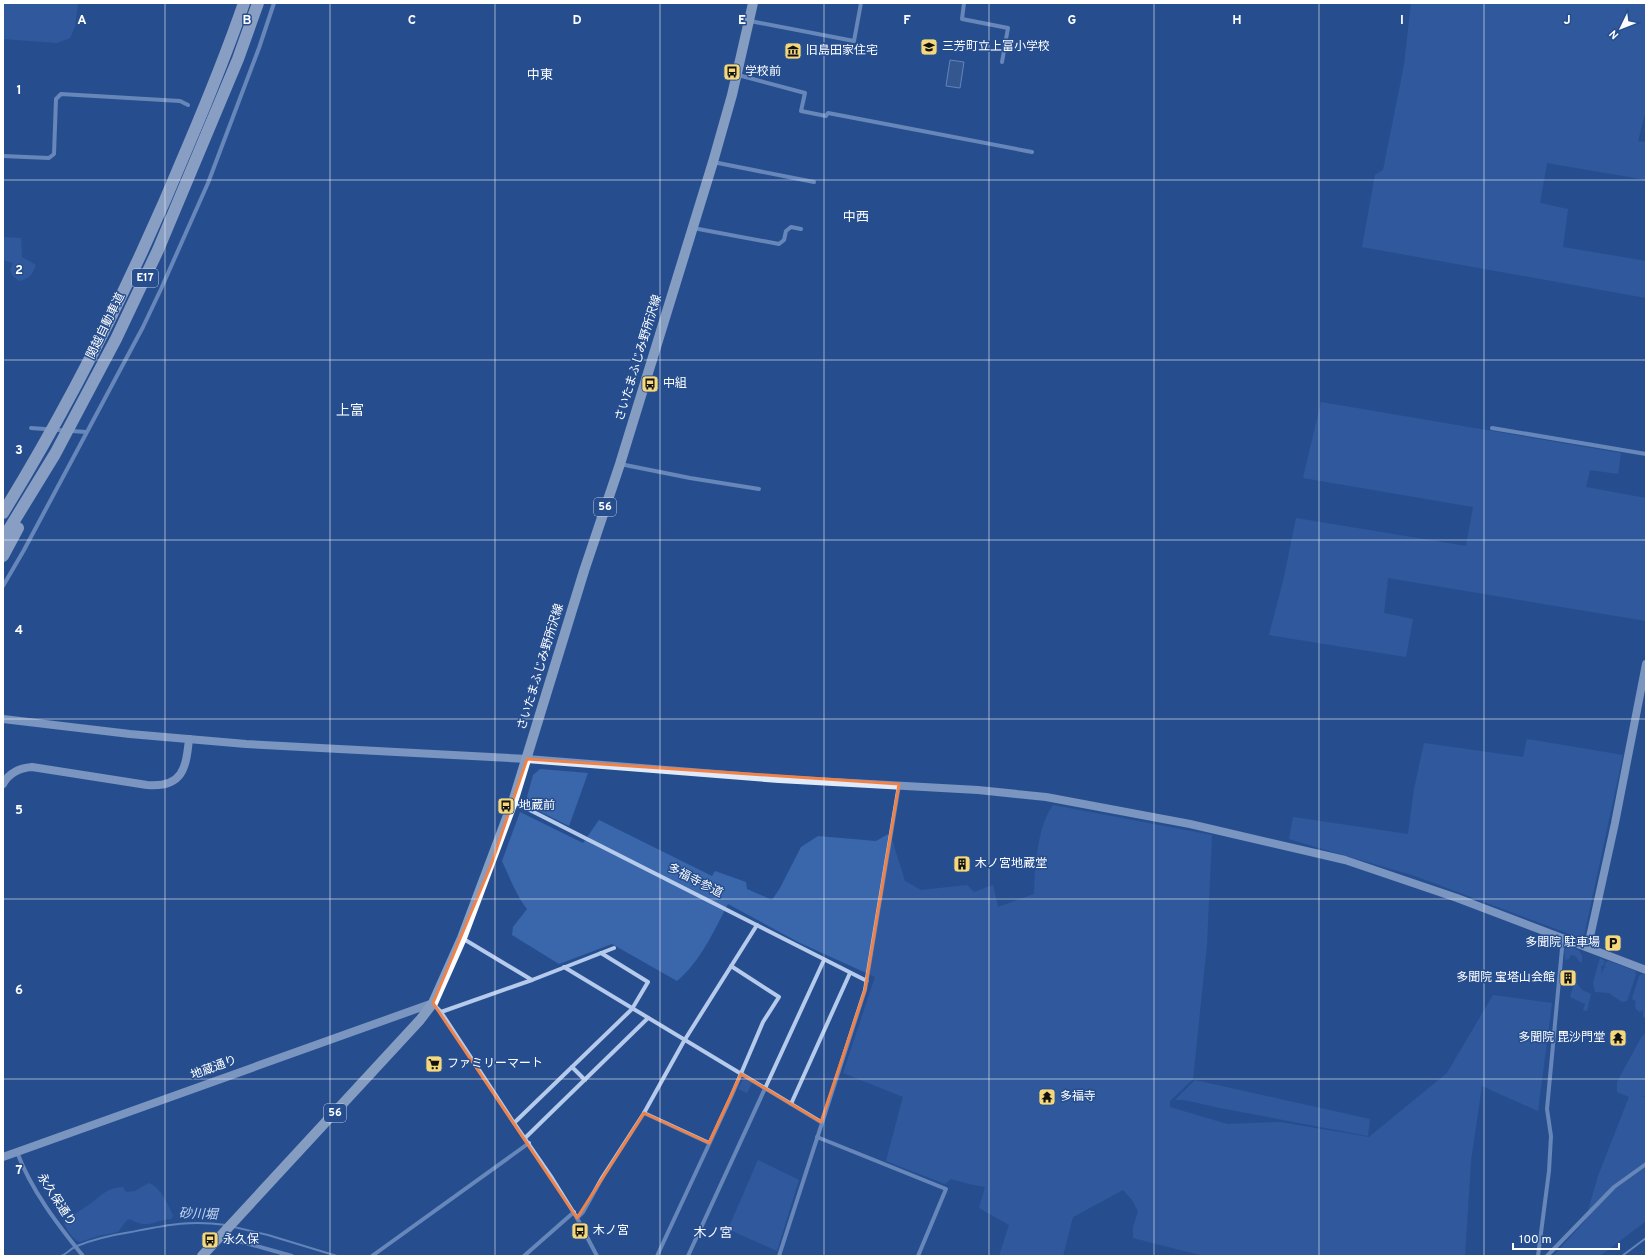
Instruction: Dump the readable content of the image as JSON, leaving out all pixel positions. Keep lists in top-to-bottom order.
{
  "streets": {
    "highway": ["E17", "関越自動車道"],
    "main road": ["さいたまふじみ野所沢線", "56"],
    "street": ["多福寺参道", "地蔵通り", "永久保通り"]
  },
  "crossings": [
    ["さいたまふじみ野所沢線", "多福寺参道"],
    ["さいたまふじみ野所沢線", "地蔵通り"],
    ["地蔵通り", "永久保通り"]
  ],
  "districts": [
    "中東",
    "中西",
    "上富",
    "木ノ宮"
  ],
  "water": ["砂川堀"],
  "places": {
    "school or university": ["三芳町立上富小学校"],
    "museum": ["旧島田家住宅"],
    "bus stop": [
      "学校前",
      "中組",
      "地蔵前",
      "木ノ宮",
      "永久保"
    ],
    "building": ["木ノ宮地蔵堂", "多聞院 宝塔山会館"],
    "parking": ["多聞院 駐車場"],
    "temple": ["多聞院 毘沙門堂", "多福寺"],
    "supermarket": ["ファミリーマート"]
  },
  "scale_bar": "100 m",
  "north": "bottom left",
  "grid": {
    "columns": [
      "A",
      "B",
      "C",
      "D",
      "E",
      "F",
      "G",
      "H",
      "I",
      "J"
    ],
    "rows": [
      "1",
      "2",
      "3",
      "4",
      "5",
      "6",
      "7"
    ]
  }
}
